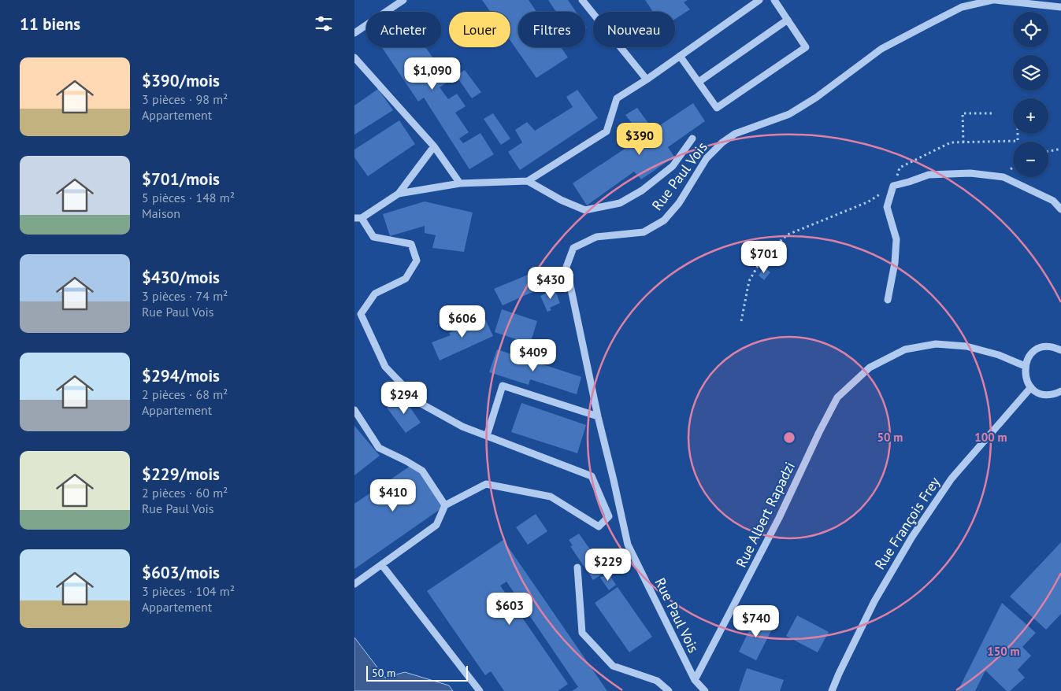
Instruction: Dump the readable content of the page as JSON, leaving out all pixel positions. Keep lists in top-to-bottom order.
{
  "streets": {
    "street": ["Rue Paul Vois", "Rue Albert Rapadzi", "Rue François Frey"]
  },
  "crossings": [
    ["Rue Paul Vois", "Rue Albert Rapadzi"]
  ],
  "scale_bar": "50 m",
  "page": {
    "heading": "11 biens",
    "map_buttons": ["+", "−"],
    "chip": [
      "Acheter",
      "Louer",
      "Filtres",
      "Nouveau"
    ],
    "list": [
      {
        "name": "$390/mois",
        "note": "3 pièces · 98 m² · Appartement"
      },
      {
        "name": "$701/mois",
        "note": "5 pièces · 148 m² · Maison"
      },
      {
        "name": "$430/mois",
        "note": "3 pièces · 74 m² · Rue Paul Vois"
      },
      {
        "name": "$294/mois",
        "note": "2 pièces · 68 m² · Appartement"
      },
      {
        "name": "$229/mois",
        "note": "2 pièces · 60 m² · Rue Paul Vois"
      },
      {
        "name": "$603/mois",
        "note": "3 pièces · 104 m² · Appartement"
      }
    ],
    "price": [
      "$1,090",
      "$390",
      "$701",
      "$430",
      "$606",
      "$409",
      "$294",
      "$410",
      "$229",
      "$603",
      "$740"
    ],
    "scale": "50 m"
  },
  "rings": ["50 m", "100 m", "150 m"]
}
